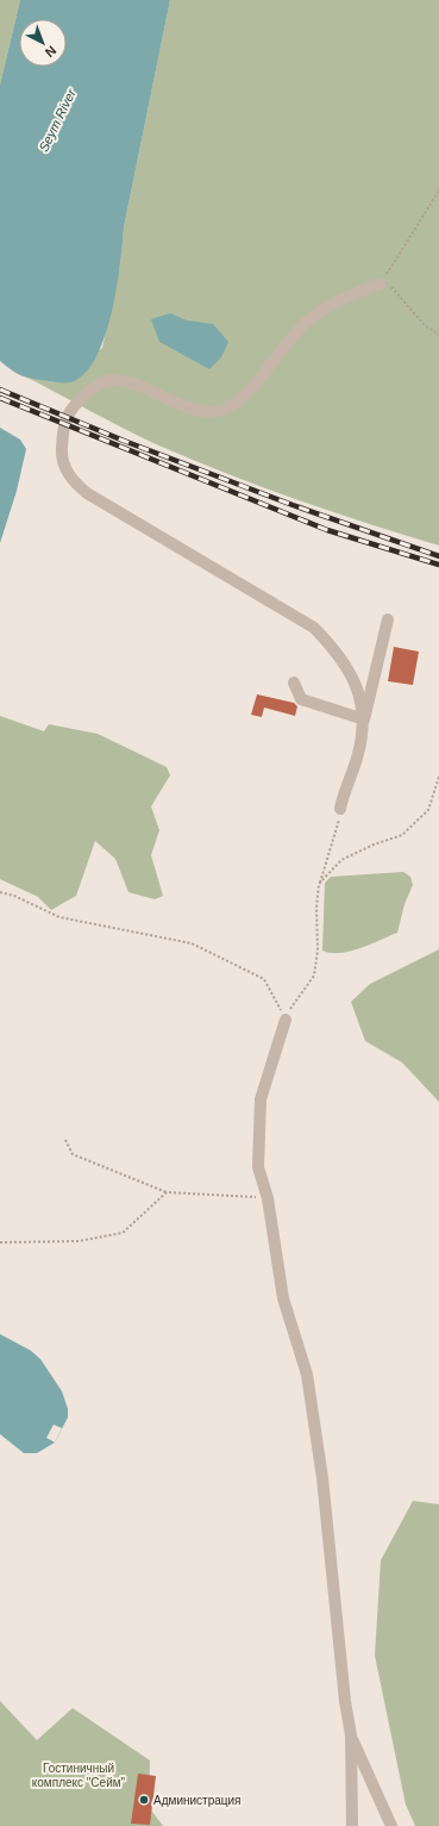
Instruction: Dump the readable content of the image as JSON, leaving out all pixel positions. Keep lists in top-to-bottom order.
{
  "water": ["Seym River"],
  "parks": ["Гостиничный комплекс \"Сейм\""],
  "places": ["Администрация"],
  "north": "bottom right"
}
